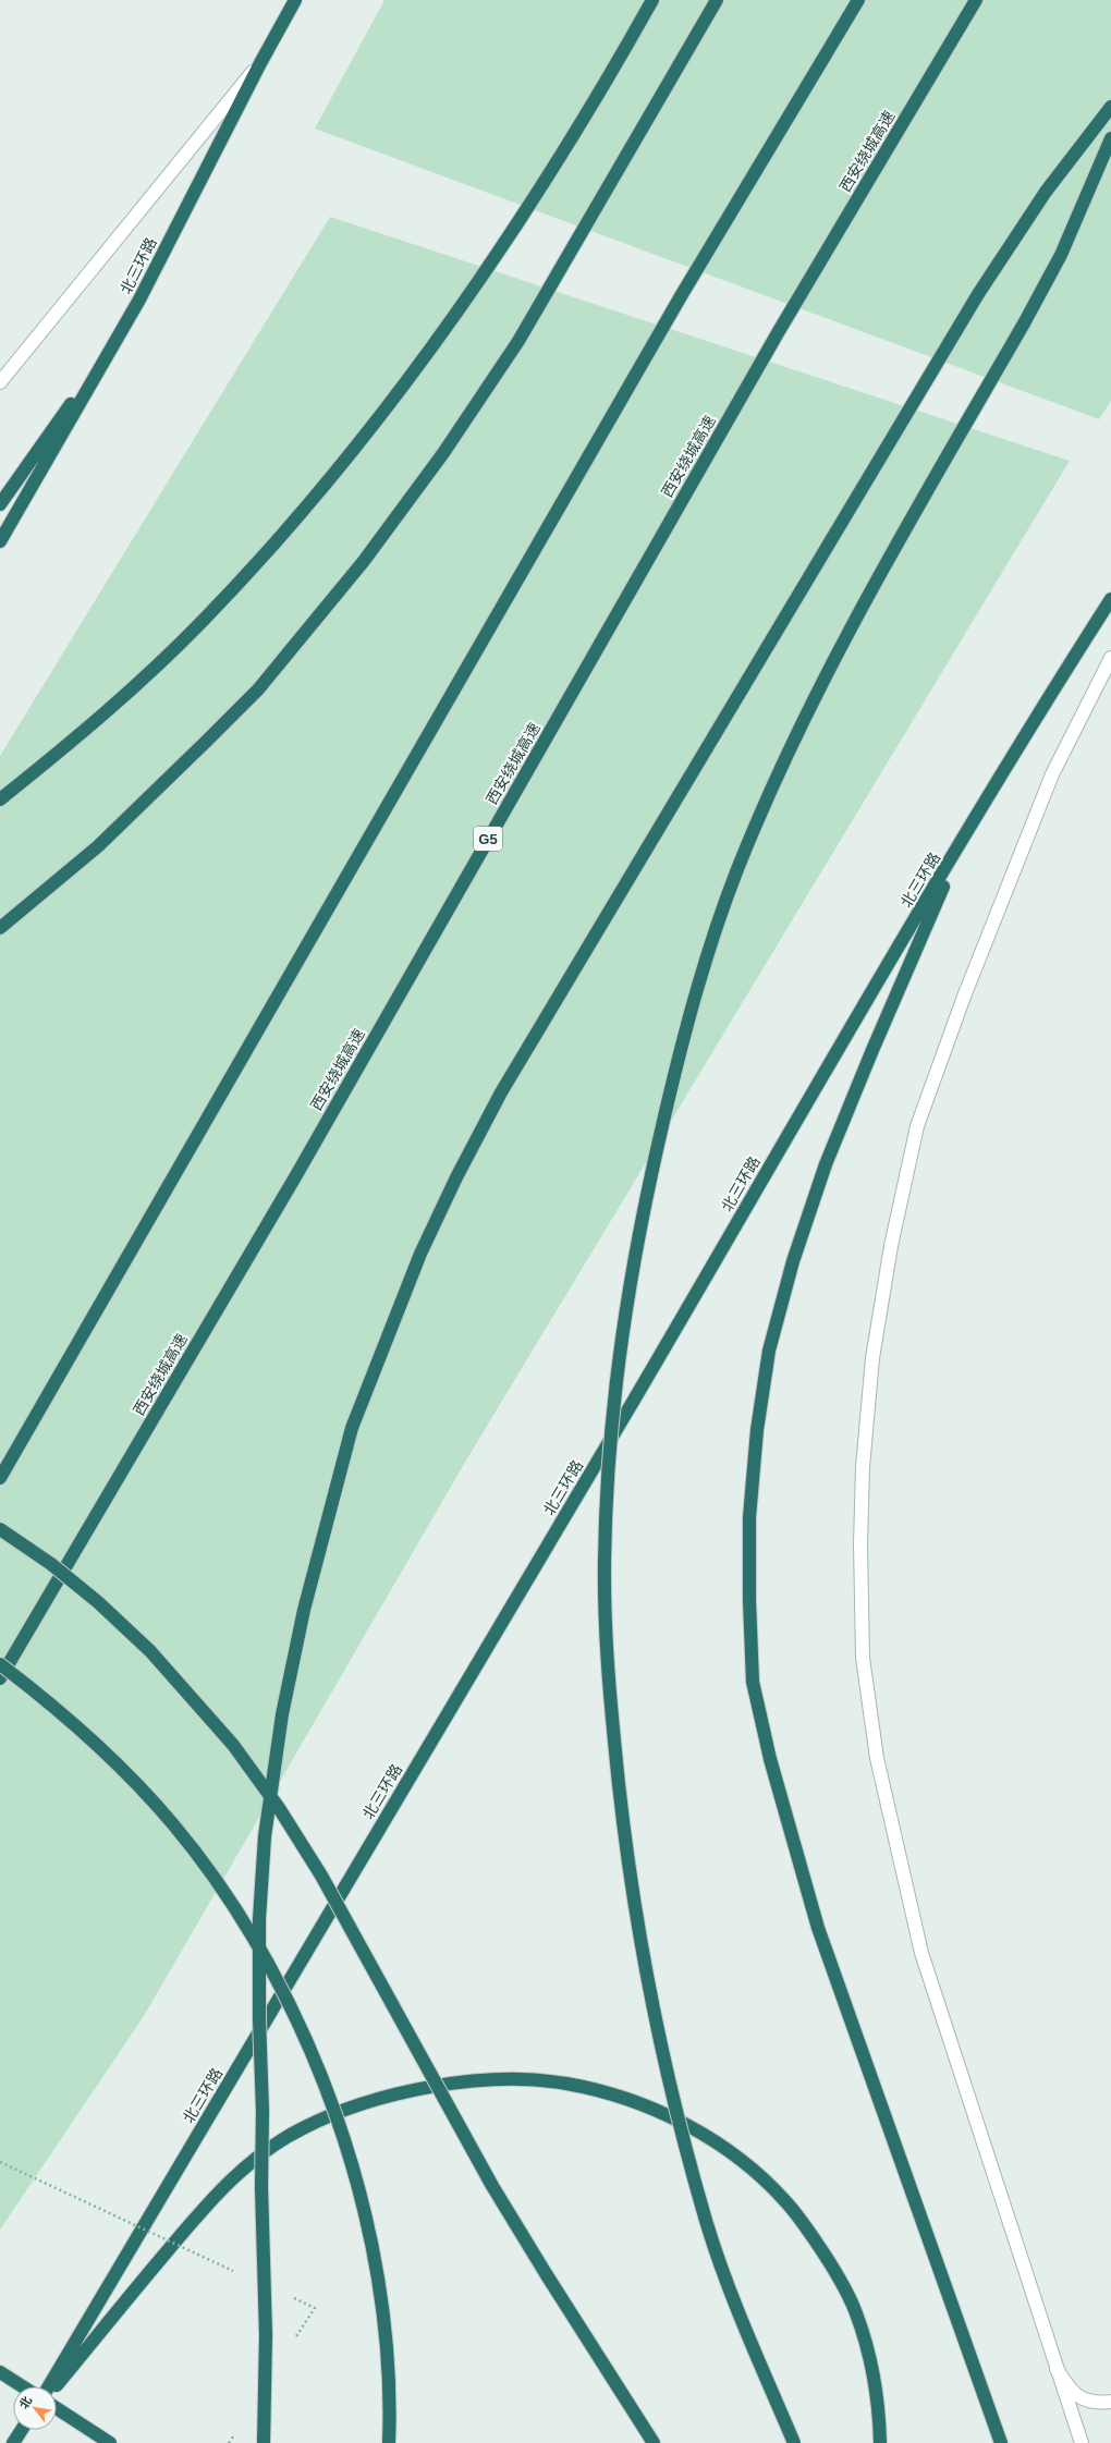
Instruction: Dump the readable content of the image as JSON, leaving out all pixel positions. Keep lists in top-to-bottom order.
{
  "streets": {
    "highway": ["西安绕城高速", "北三环路", "G5"]
  },
  "north": "top left"
}
